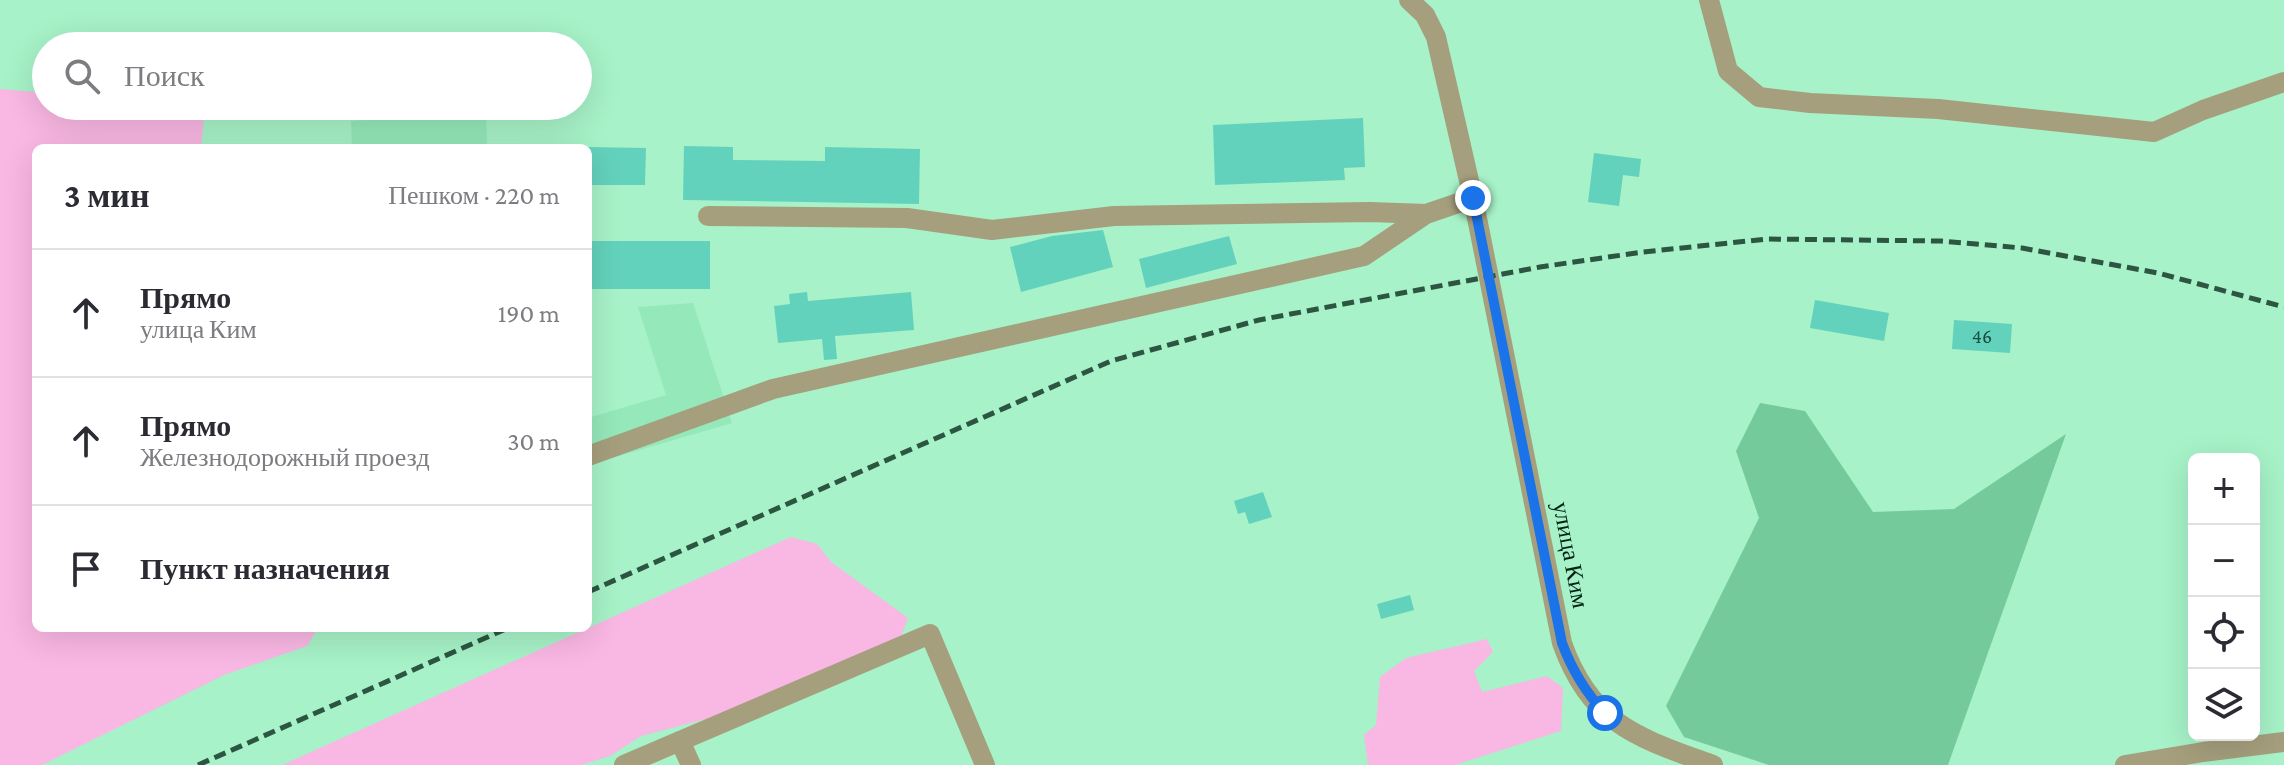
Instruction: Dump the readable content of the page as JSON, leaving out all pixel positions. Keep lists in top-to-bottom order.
{
  "streets": {
    "street": ["улица Ким"]
  },
  "house_numbers": ["46"],
  "page": {
    "search": "Поиск",
    "heading": ["3 мин", "Пешком · 220 m"],
    "list": [
      ["Прямо", "улица Ким", "190 m"],
      ["Прямо", "Железнодорожный проезд", "30 m"],
      "Пункт назначения"
    ],
    "map_buttons": ["+", "−"]
  }
}
